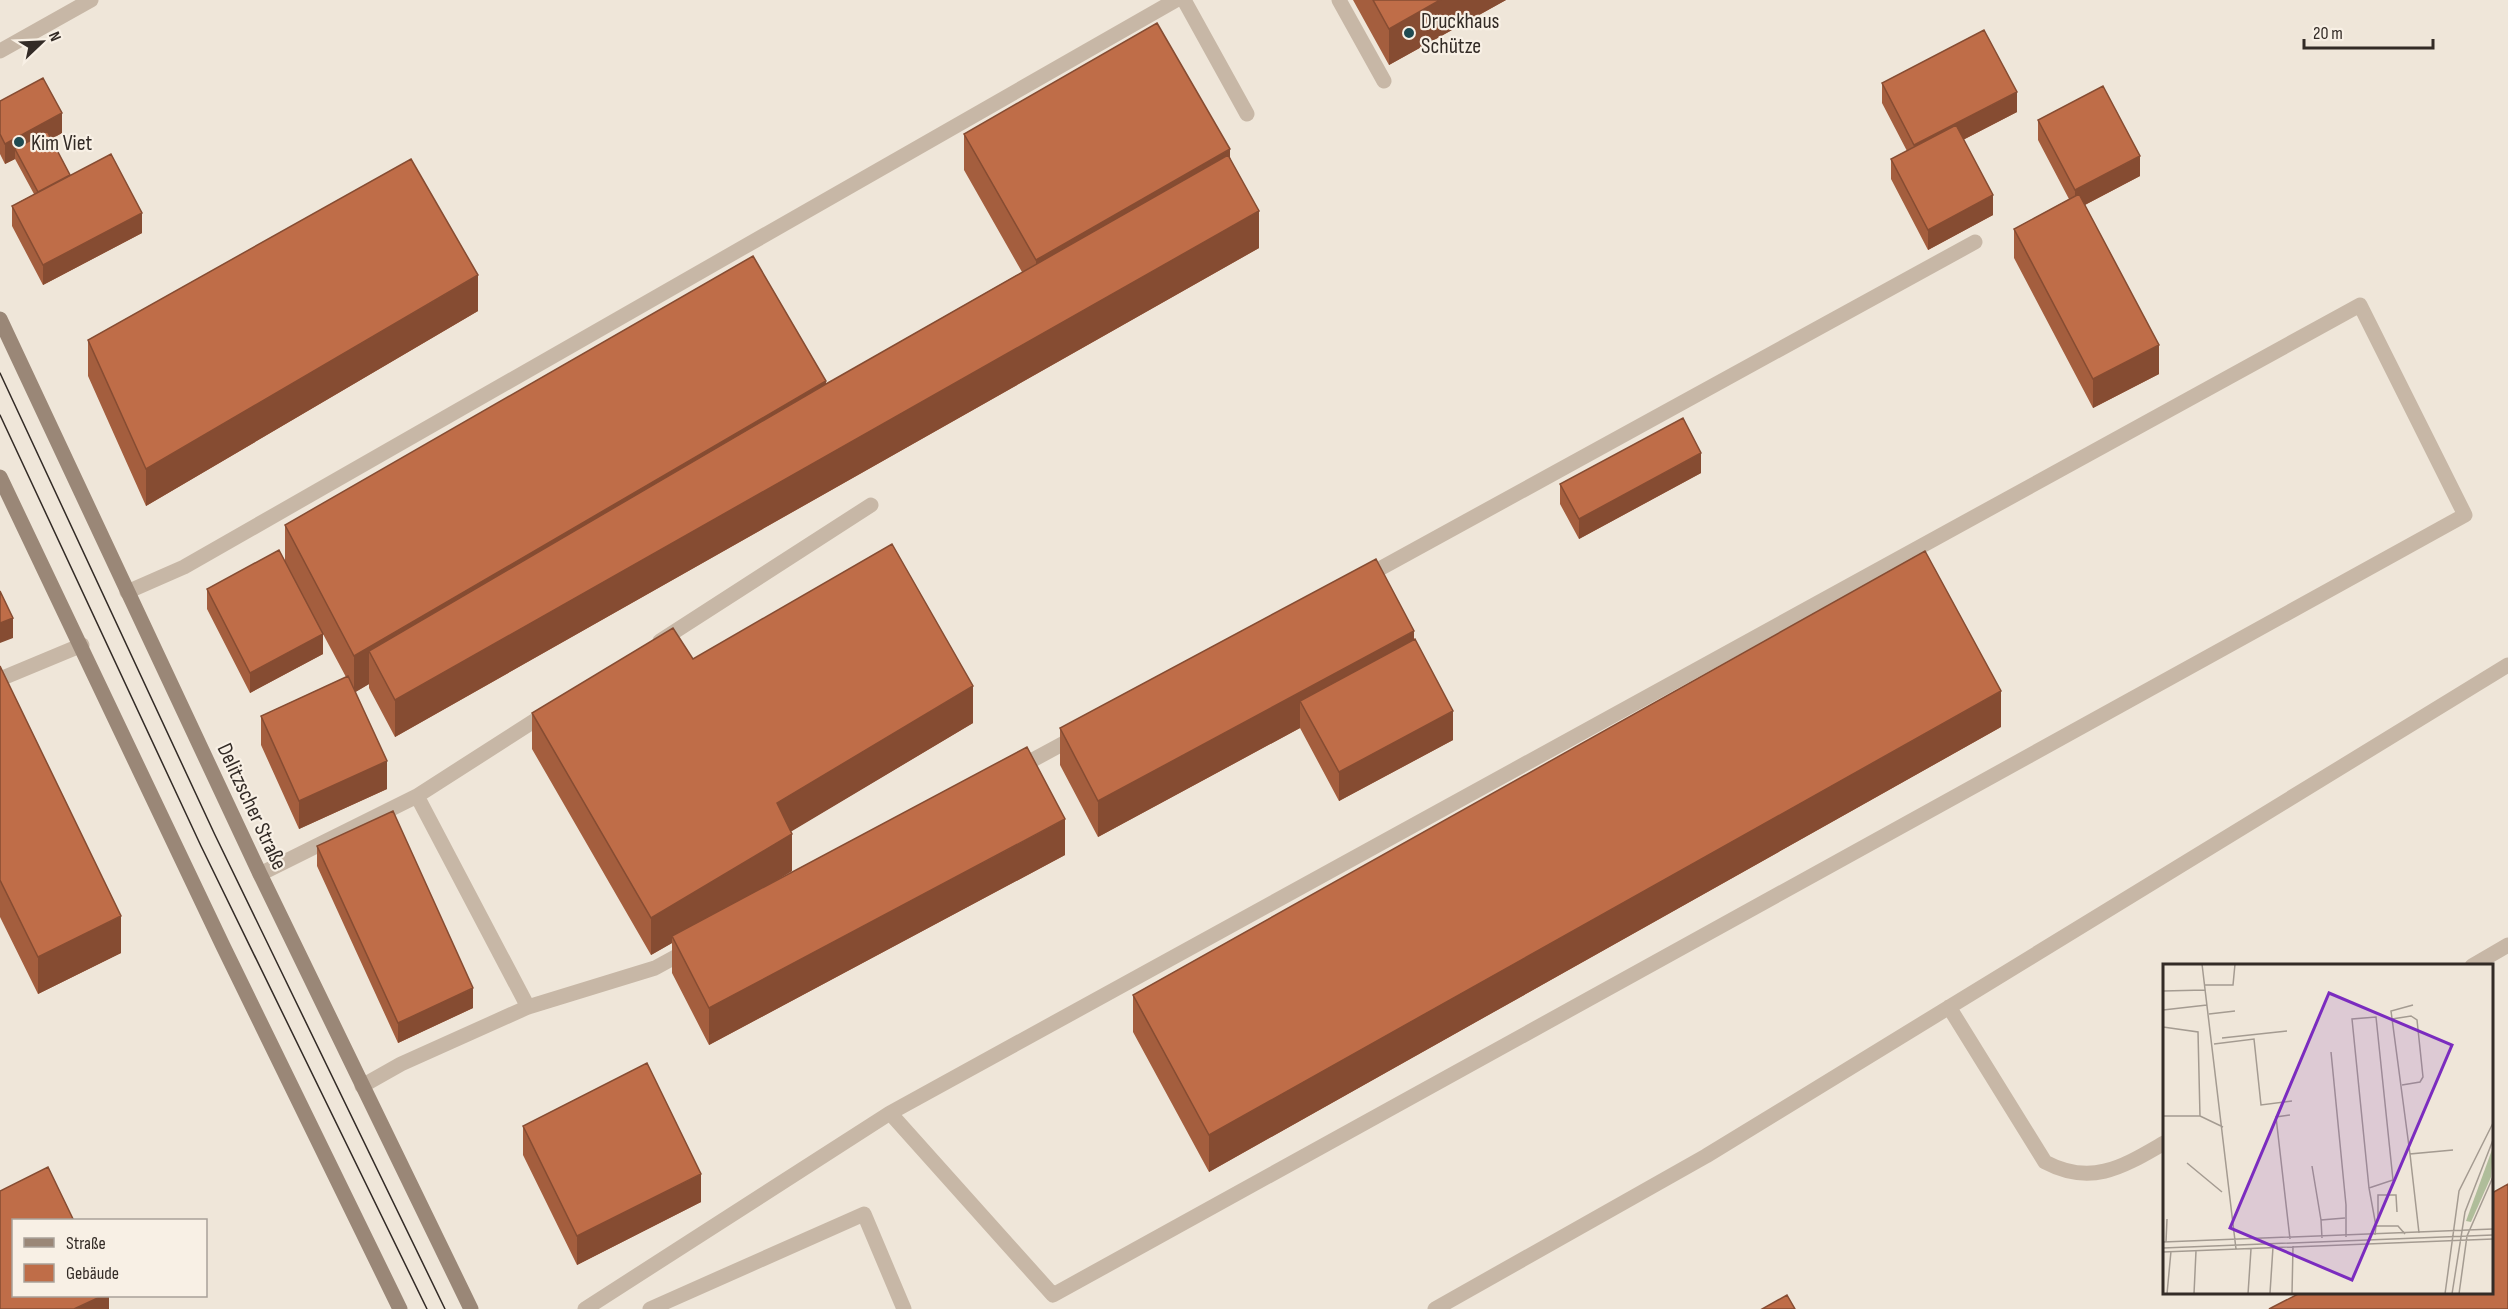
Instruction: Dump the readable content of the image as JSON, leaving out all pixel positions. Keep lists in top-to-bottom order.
{
  "streets": {
    "main road": ["Delitzscher Straße"]
  },
  "places": ["Druckhaus Schütze", "Kim Viet"],
  "legend": ["Straße", "Gebäude"],
  "scale_bar": "20 m",
  "north": "top right"
}
